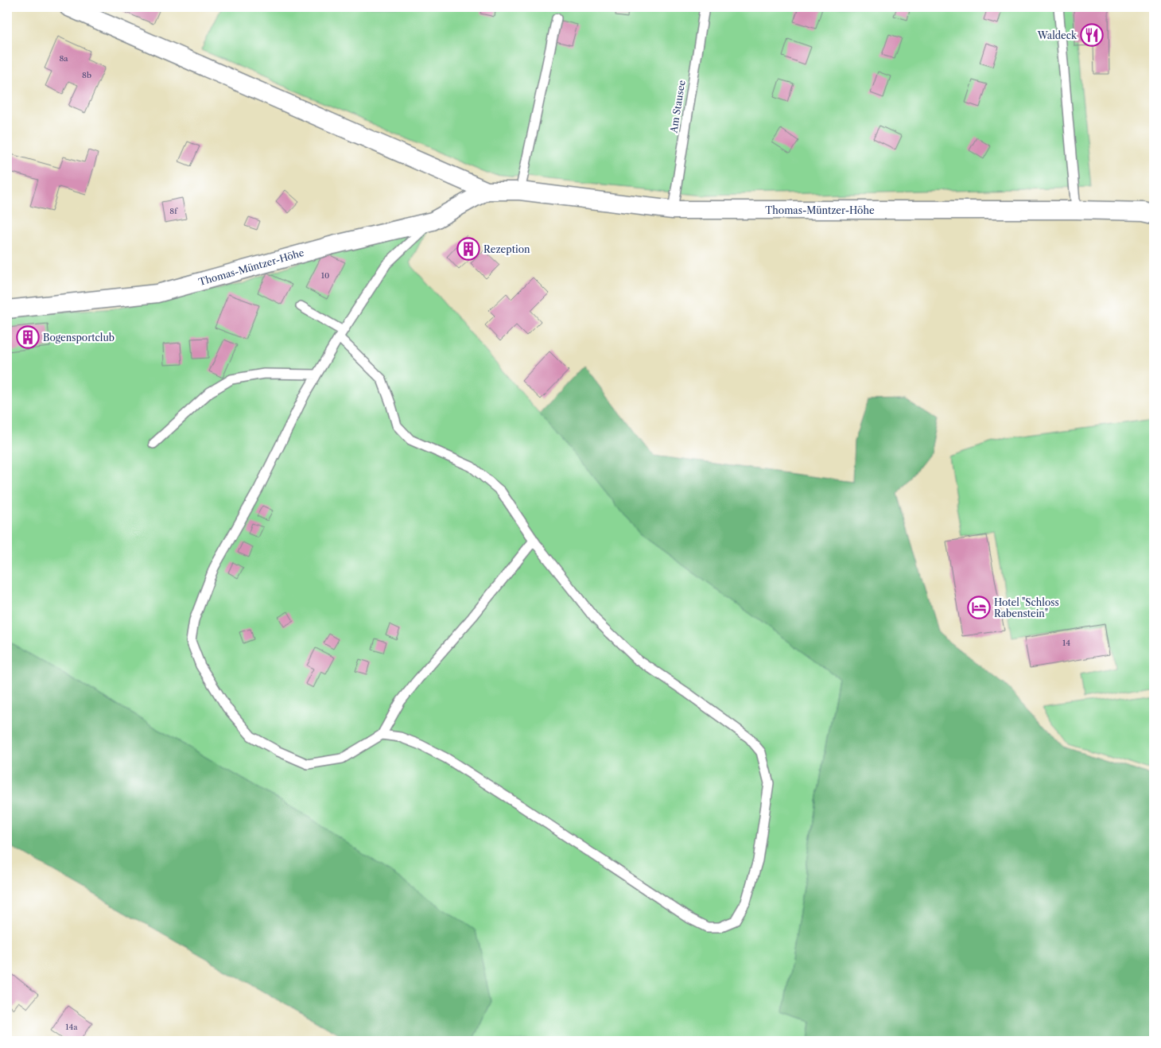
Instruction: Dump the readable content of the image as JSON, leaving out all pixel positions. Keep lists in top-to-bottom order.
{
  "streets": {
    "street": ["Thomas-Müntzer-Höhe"],
    "lane": ["Am Stausee"]
  },
  "crossings": [
    ["Am Stausee", "Thomas-Müntzer-Höhe"]
  ],
  "places": {
    "restaurant": ["Waldeck"],
    "building": ["Rezeption", "Bogensportclub"],
    "hotel": ["Hotel \"Schloss Rabenstein\""]
  },
  "house_numbers": [
    "8a",
    "8b",
    "8f",
    "10",
    "14",
    "14a"
  ]
}
